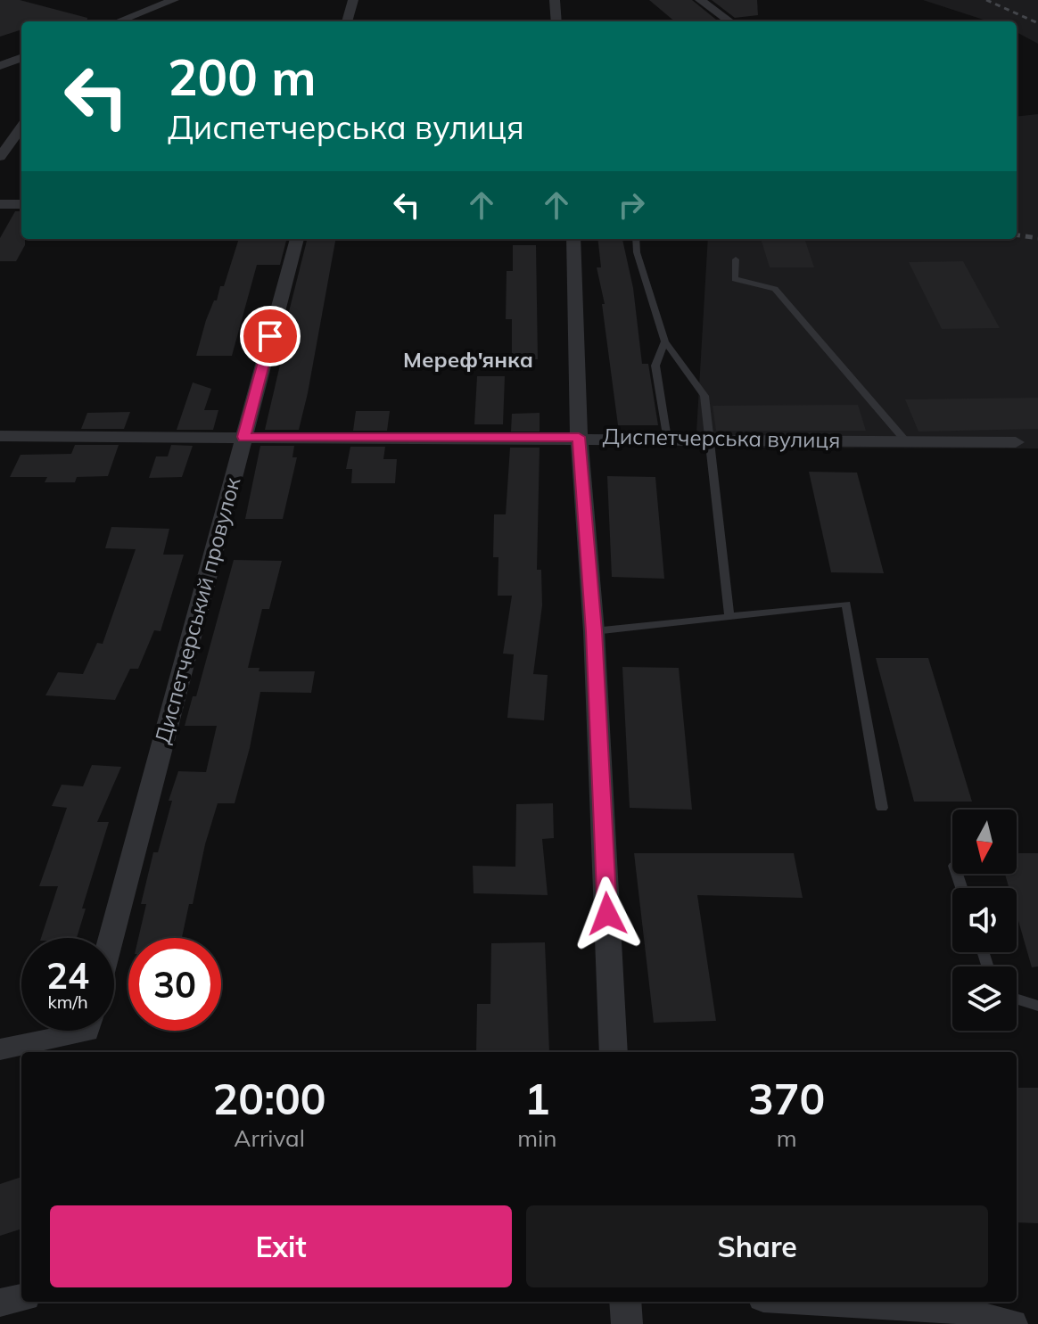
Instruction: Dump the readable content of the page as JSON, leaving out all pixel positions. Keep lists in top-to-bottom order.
{
  "streets": {
    "street": ["Диспетчерська вулиця", "Диспетчерський провулок"]
  },
  "crossings": [
    ["Диспетчерська вулиця", "Диспетчерський провулок"]
  ],
  "districts": ["Мереф'янка"],
  "north": "bottom",
  "page": {
    "turn": ["200 m", "Диспетчерська вулиця"],
    "speed": "24 km/h",
    "limit": "30",
    "eta": [
      "20:00",
      "Arrival",
      "1",
      "min",
      "370",
      "m"
    ],
    "buttons": ["Exit", "Share"]
  }
}
